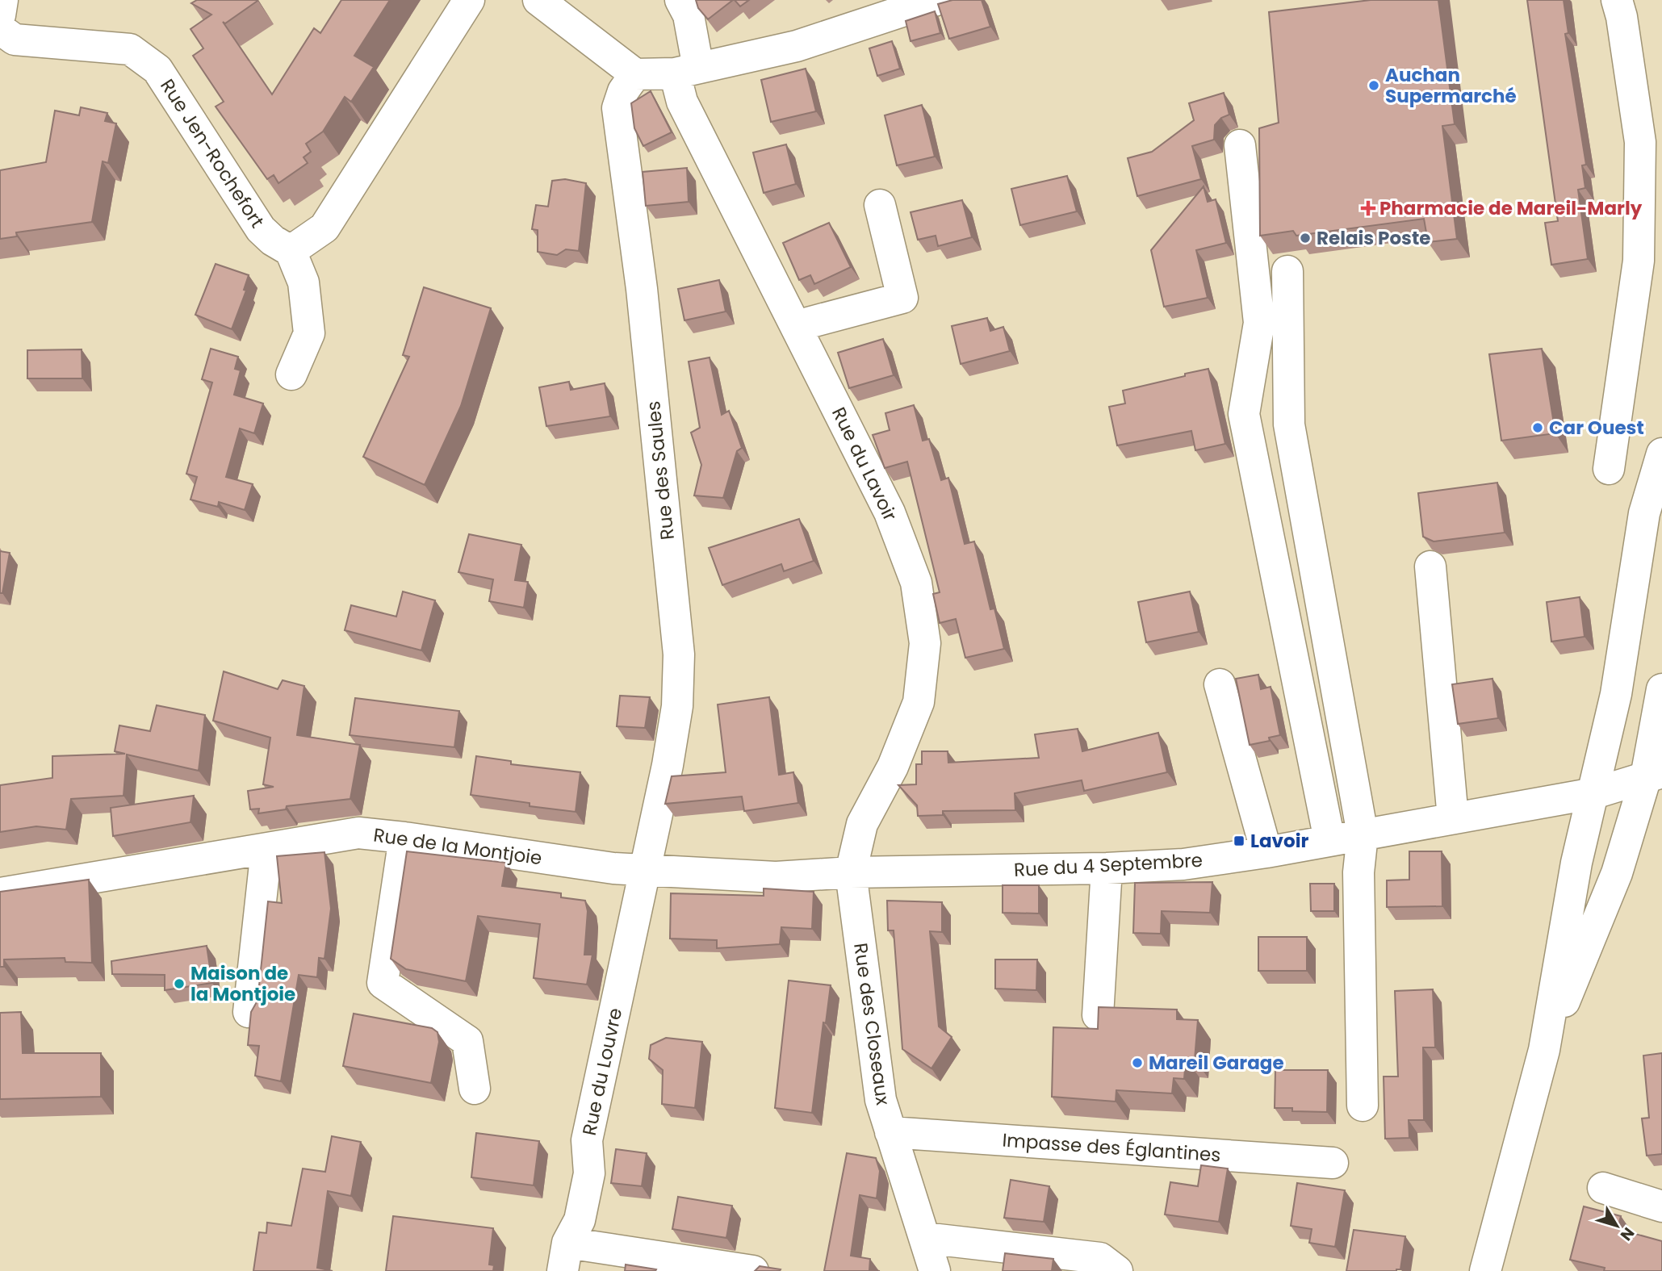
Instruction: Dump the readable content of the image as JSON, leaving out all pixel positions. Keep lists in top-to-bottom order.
{
  "streets": {
    "street": [
      "Rue Jen-Rochefort",
      "Rue du Lavoir",
      "Rue des Saules",
      "Rue de la Montjoie",
      "Rue du 4 Septembre",
      "Rue des Closeaux",
      "Rue du Louvre",
      "Impasse des Églantines"
    ]
  },
  "crossings": [
    ["Rue du Lavoir", "Rue de la Montjoie"],
    ["Rue du Lavoir", "Rue du 4 Septembre"],
    ["Rue du Lavoir", "Rue des Closeaux"],
    ["Rue des Saules", "Rue de la Montjoie"],
    ["Rue des Saules", "Rue du Louvre"],
    ["Rue de la Montjoie", "Rue du 4 Septembre"],
    ["Rue de la Montjoie", "Rue des Closeaux"],
    ["Rue de la Montjoie", "Rue du Louvre"],
    ["Rue du 4 Septembre", "Rue des Closeaux"],
    ["Rue des Closeaux", "Impasse des Églantines"]
  ],
  "places": {
    "other": [
      "Auchan Supermarché",
      "Relais Poste",
      "Car Ouest",
      "Maison de la Montjoie",
      "Mareil Garage"
    ],
    "health": ["Pharmacie de Mareil-Marly"],
    "transit": ["Lavoir"]
  },
  "north": "bottom right"
}
